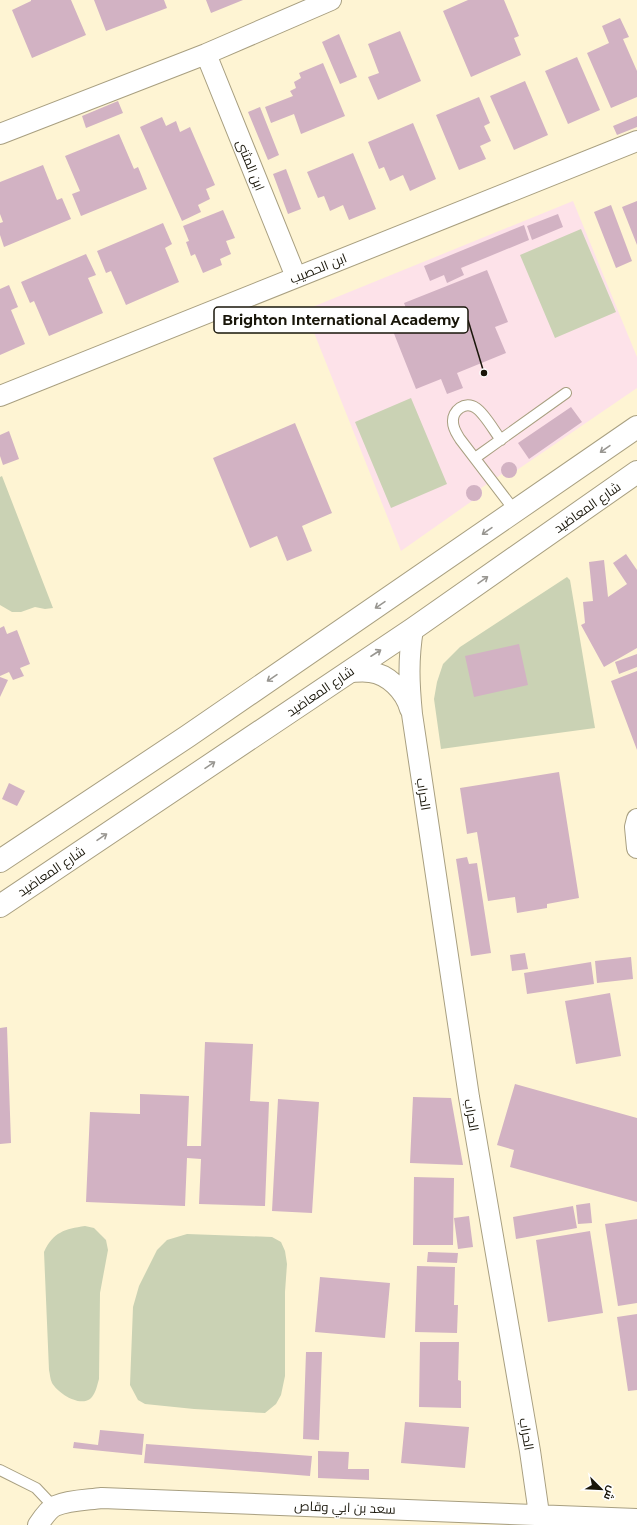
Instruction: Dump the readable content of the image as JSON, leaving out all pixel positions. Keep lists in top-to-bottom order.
{
  "streets": {
    "street": [
      "ابن المثنى",
      "ابن الحصيب",
      "شارع المعاضيد",
      "الحراب",
      "سعد بن ابي وقاص"
    ]
  },
  "crossings": [
    ["ابن المثنى", "ابن الحصيب"],
    ["شارع المعاضيد", "الحراب"],
    ["الحراب", "سعد بن ابي وقاص"]
  ],
  "places": ["Brighton International Academy"],
  "north": "bottom right"
}
